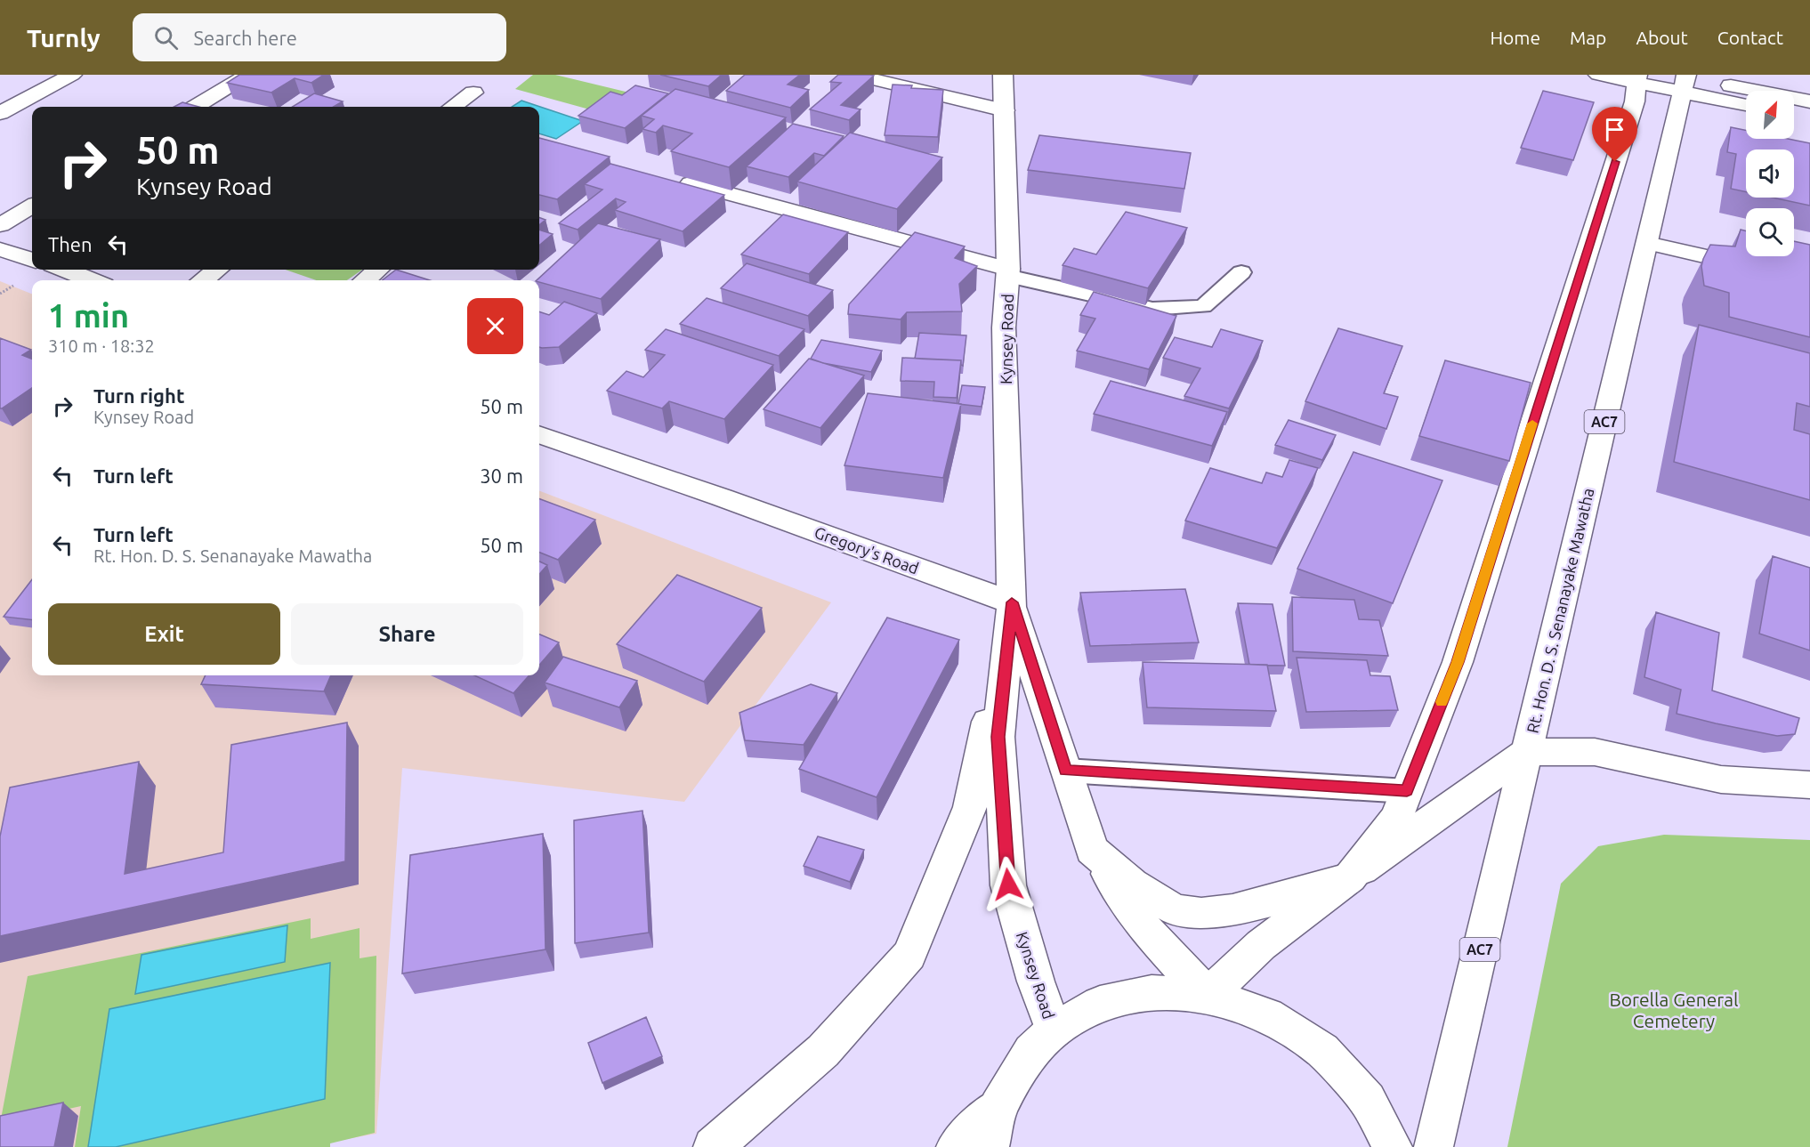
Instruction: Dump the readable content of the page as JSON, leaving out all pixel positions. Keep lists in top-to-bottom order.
{
  "streets": {
    "main road": [
      "Kynsey Road",
      "AC7",
      "Gregory's Road",
      "Rt. Hon. D. S. Senanayake Mawatha"
    ]
  },
  "crossings": [
    ["Kynsey Road", "Gregory's Road"]
  ],
  "parks": ["Borella General Cemetery"],
  "north": "top right",
  "page": {
    "header": "Turnly",
    "search": "Search here",
    "nav": [
      "Home",
      "Map",
      "About",
      "Contact"
    ],
    "turn": ["50 m", "Kynsey Road"],
    "then": "Then",
    "heading": ["1 min", "310 m · 18:32"],
    "list": [
      {
        "name": "Turn right",
        "note": "Kynsey Road",
        "value": "50 m"
      },
      {
        "name": "Turn left",
        "value": "30 m"
      },
      {
        "name": "Turn left",
        "note": "Rt. Hon. D. S. Senanayake Mawatha",
        "value": "50 m"
      }
    ],
    "buttons": ["Exit", "Share"]
  }
}
